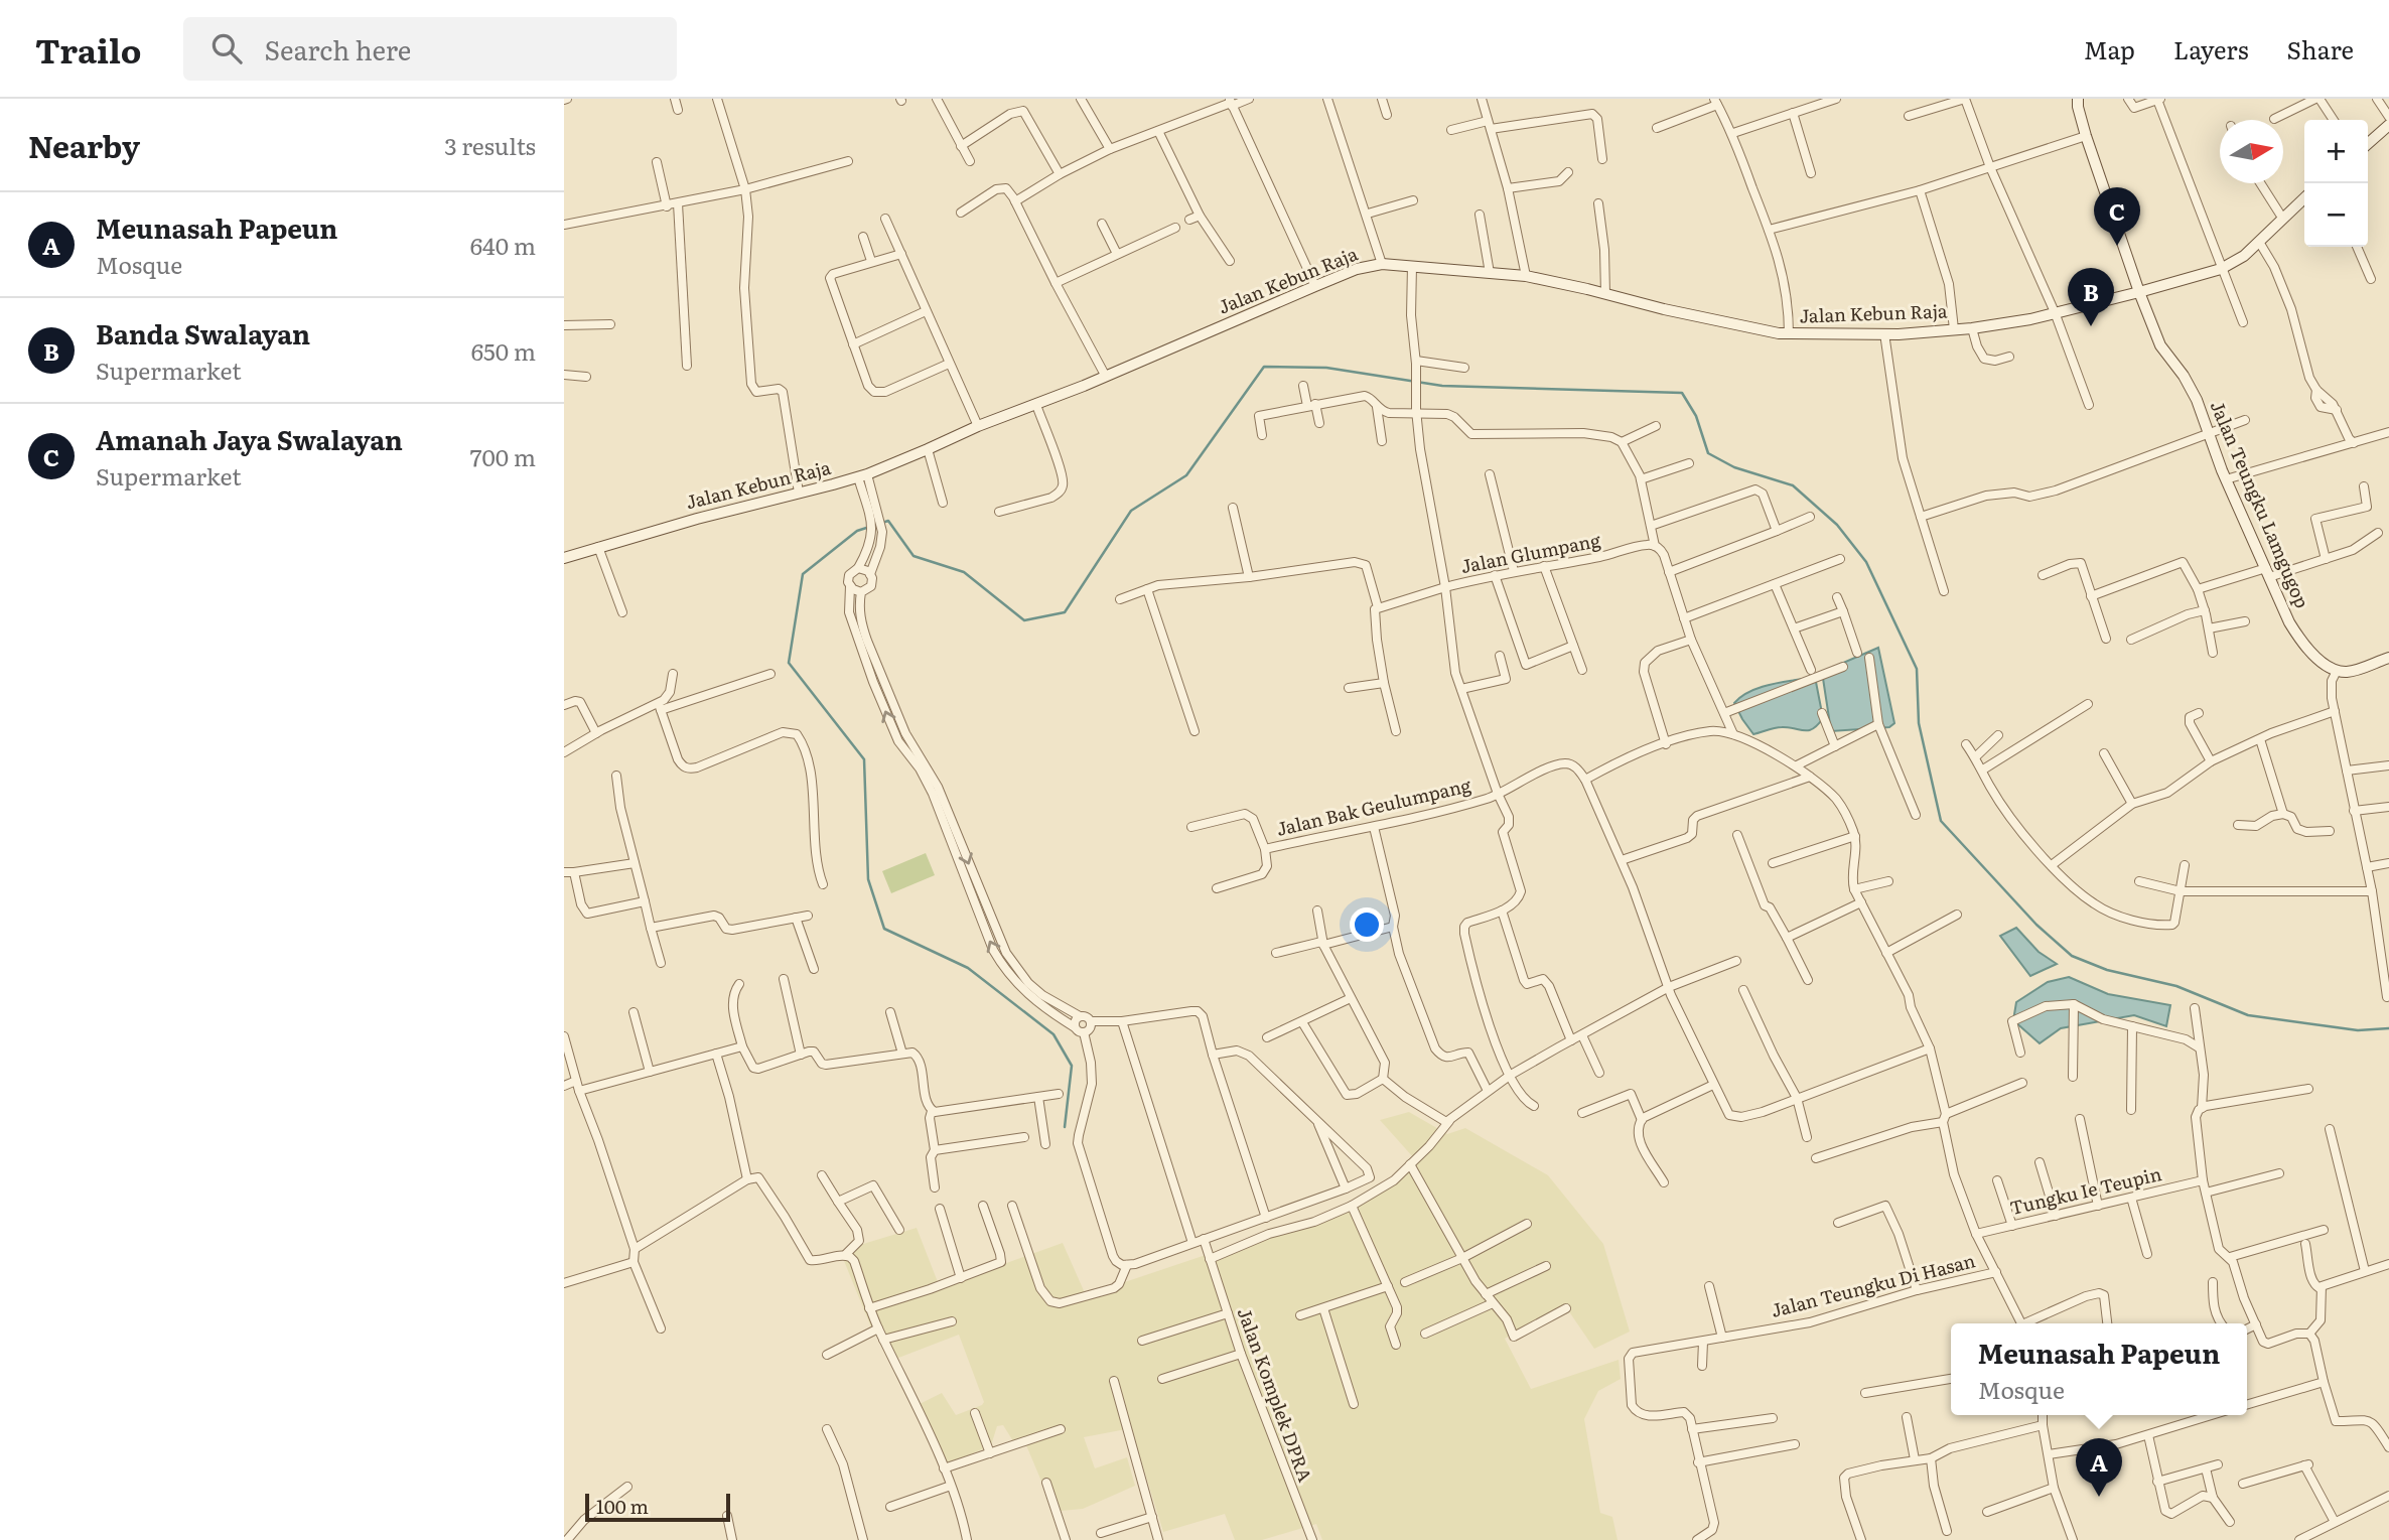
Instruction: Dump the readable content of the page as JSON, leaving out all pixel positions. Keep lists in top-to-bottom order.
{
  "streets": {
    "street": [
      "Jalan Kebun Raja",
      "Jalan Teungku Lamgugop",
      "Jalan Glumpang",
      "Jalan Bak Geulumpang",
      "Tungku Ie Teupin",
      "Jalan Teungku Di Hasan",
      "Jalan Komplek DPRA"
    ]
  },
  "crossings": [
    ["Jalan Kebun Raja", "Jalan Teungku Lamgugop"],
    ["Jalan Kebun Raja", "Jalan Glumpang"]
  ],
  "scale_bar": "100 m",
  "north": "right",
  "page": {
    "header": "Trailo",
    "search": "Search here",
    "nav": ["Map", "Layers", "Share"],
    "heading": ["Nearby", "3 results"],
    "map_buttons": ["+", "−"],
    "pins": ["C", "B", "A"],
    "list": [
      {
        "mark": "A",
        "name": "Meunasah Papeun",
        "note": "Mosque",
        "value": "640 m"
      },
      {
        "mark": "B",
        "name": "Banda Swalayan",
        "note": "Supermarket",
        "value": "650 m"
      },
      {
        "mark": "C",
        "name": "Amanah Jaya Swalayan",
        "note": "Supermarket",
        "value": "700 m"
      }
    ],
    "popup": ["Meunasah Papeun", "Mosque"],
    "scale": "100 m"
  }
}
